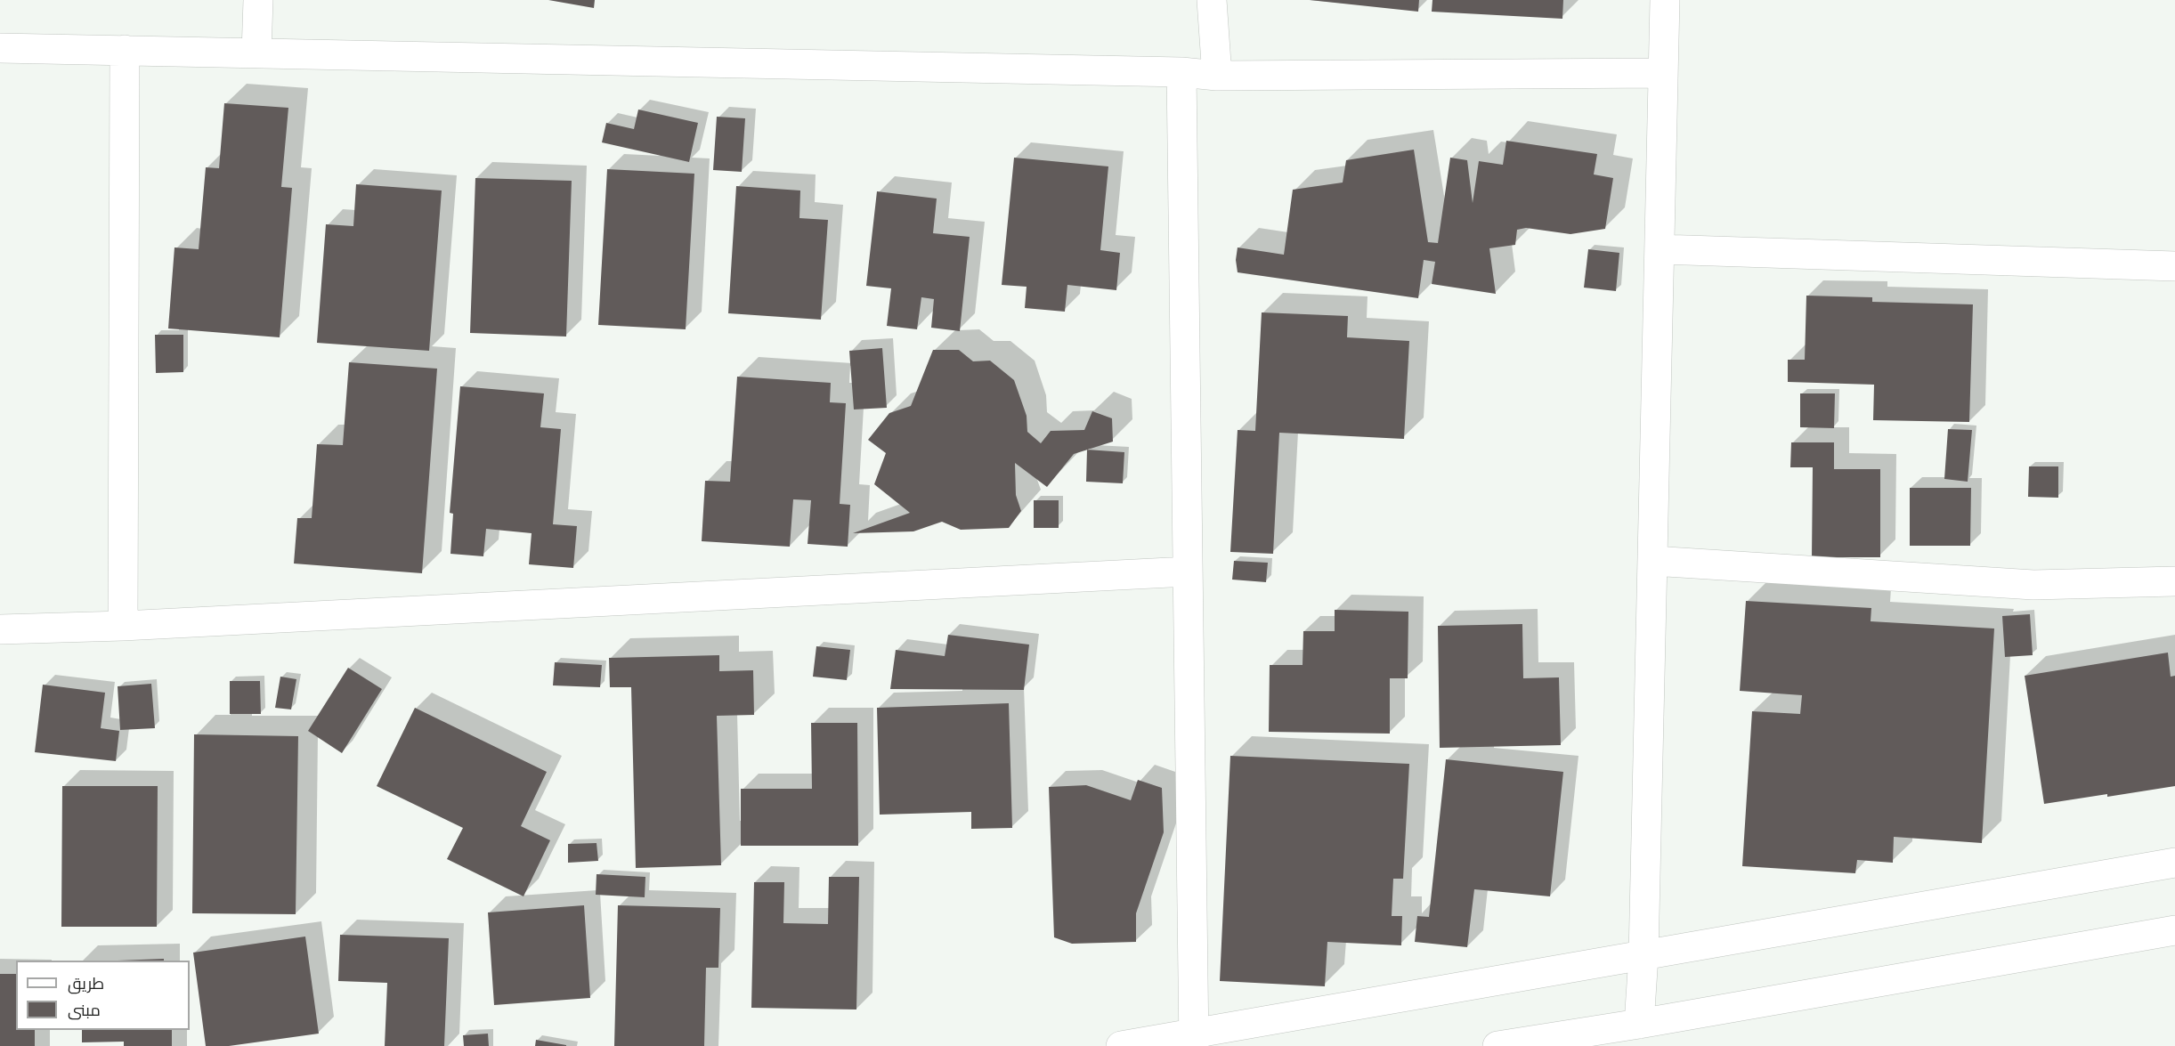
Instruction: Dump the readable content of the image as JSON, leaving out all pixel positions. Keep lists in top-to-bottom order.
{
  "legend": ["طريق", "مبنى"]
}
